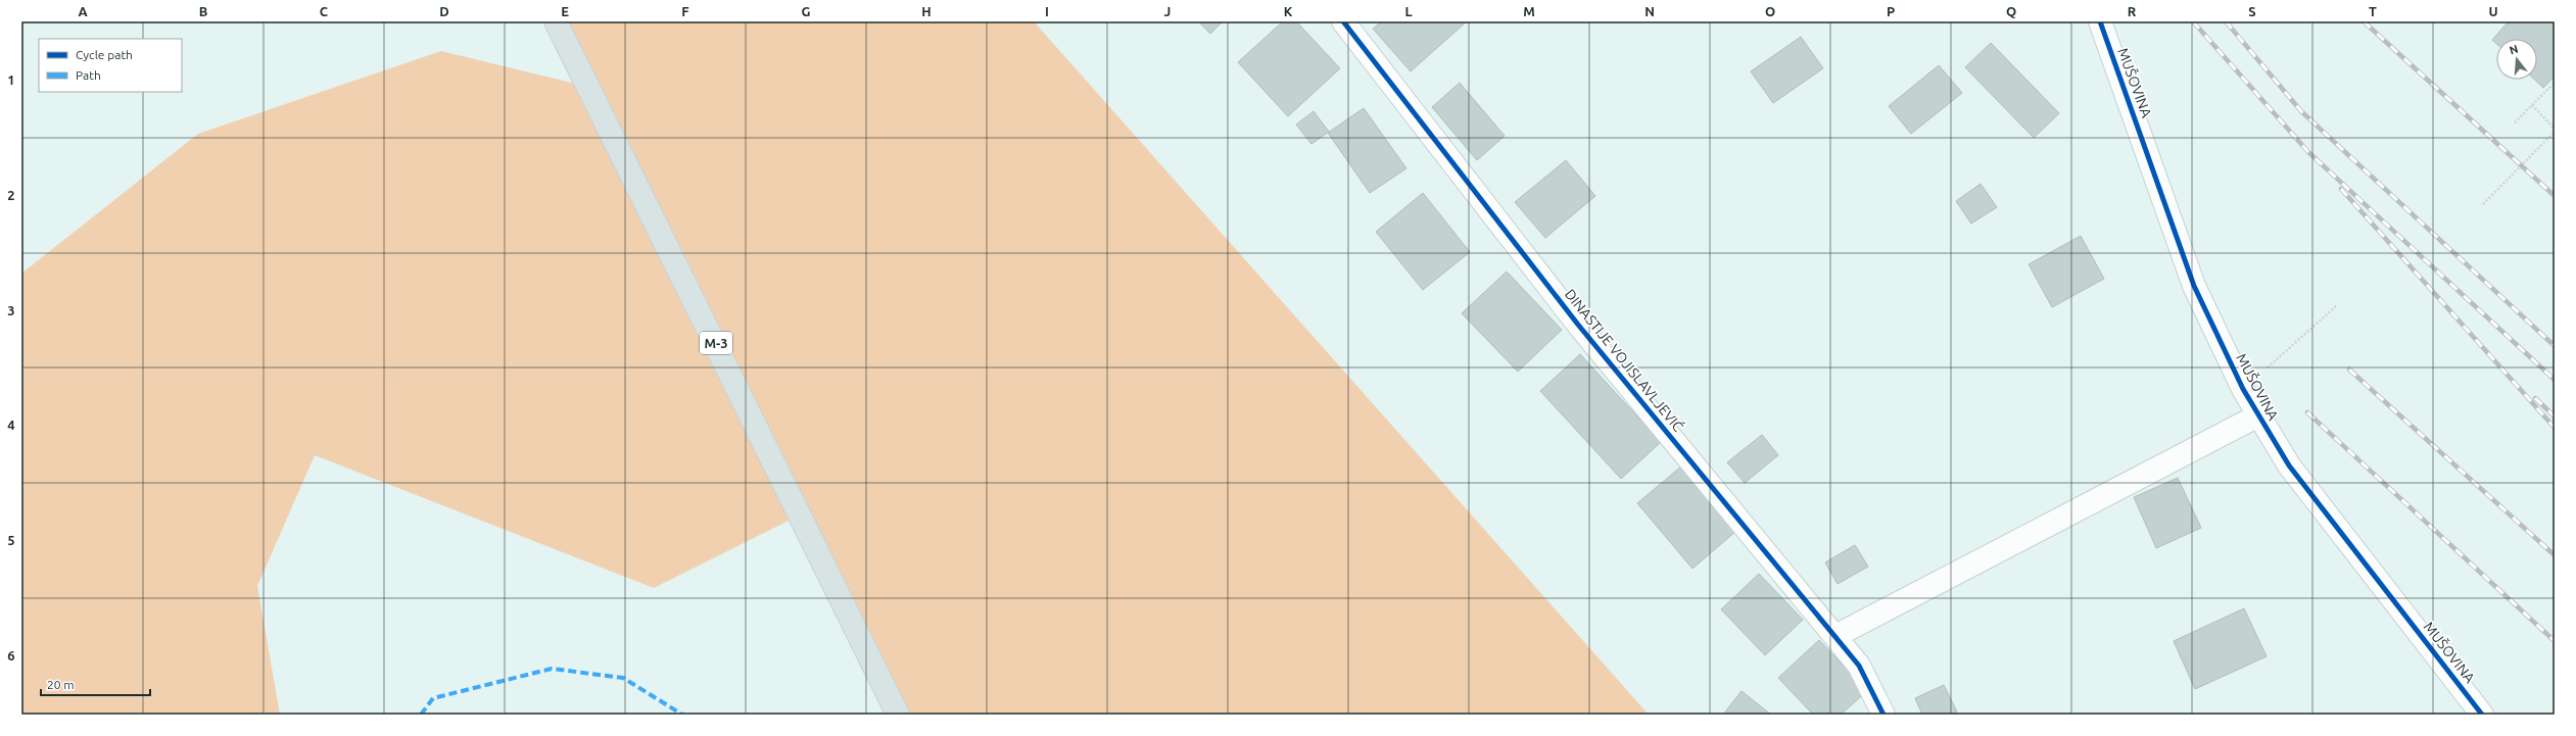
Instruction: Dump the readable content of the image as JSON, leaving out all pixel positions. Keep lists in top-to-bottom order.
{
  "streets": {
    "main road": ["M-3"],
    "street": ["MUŠOVINA", "DINASTIJE VOJISLAVLJEVIĆ"]
  },
  "legend": ["Cycle path", "Path"],
  "scale_bar": "20 m",
  "north": "top",
  "grid": {
    "columns": [
      "A",
      "B",
      "C",
      "D",
      "E",
      "F",
      "G",
      "H",
      "I",
      "J",
      "K",
      "L",
      "M",
      "N",
      "O",
      "P",
      "Q",
      "R",
      "S",
      "T",
      "U"
    ],
    "rows": [
      "1",
      "2",
      "3",
      "4",
      "5",
      "6"
    ]
  }
}
